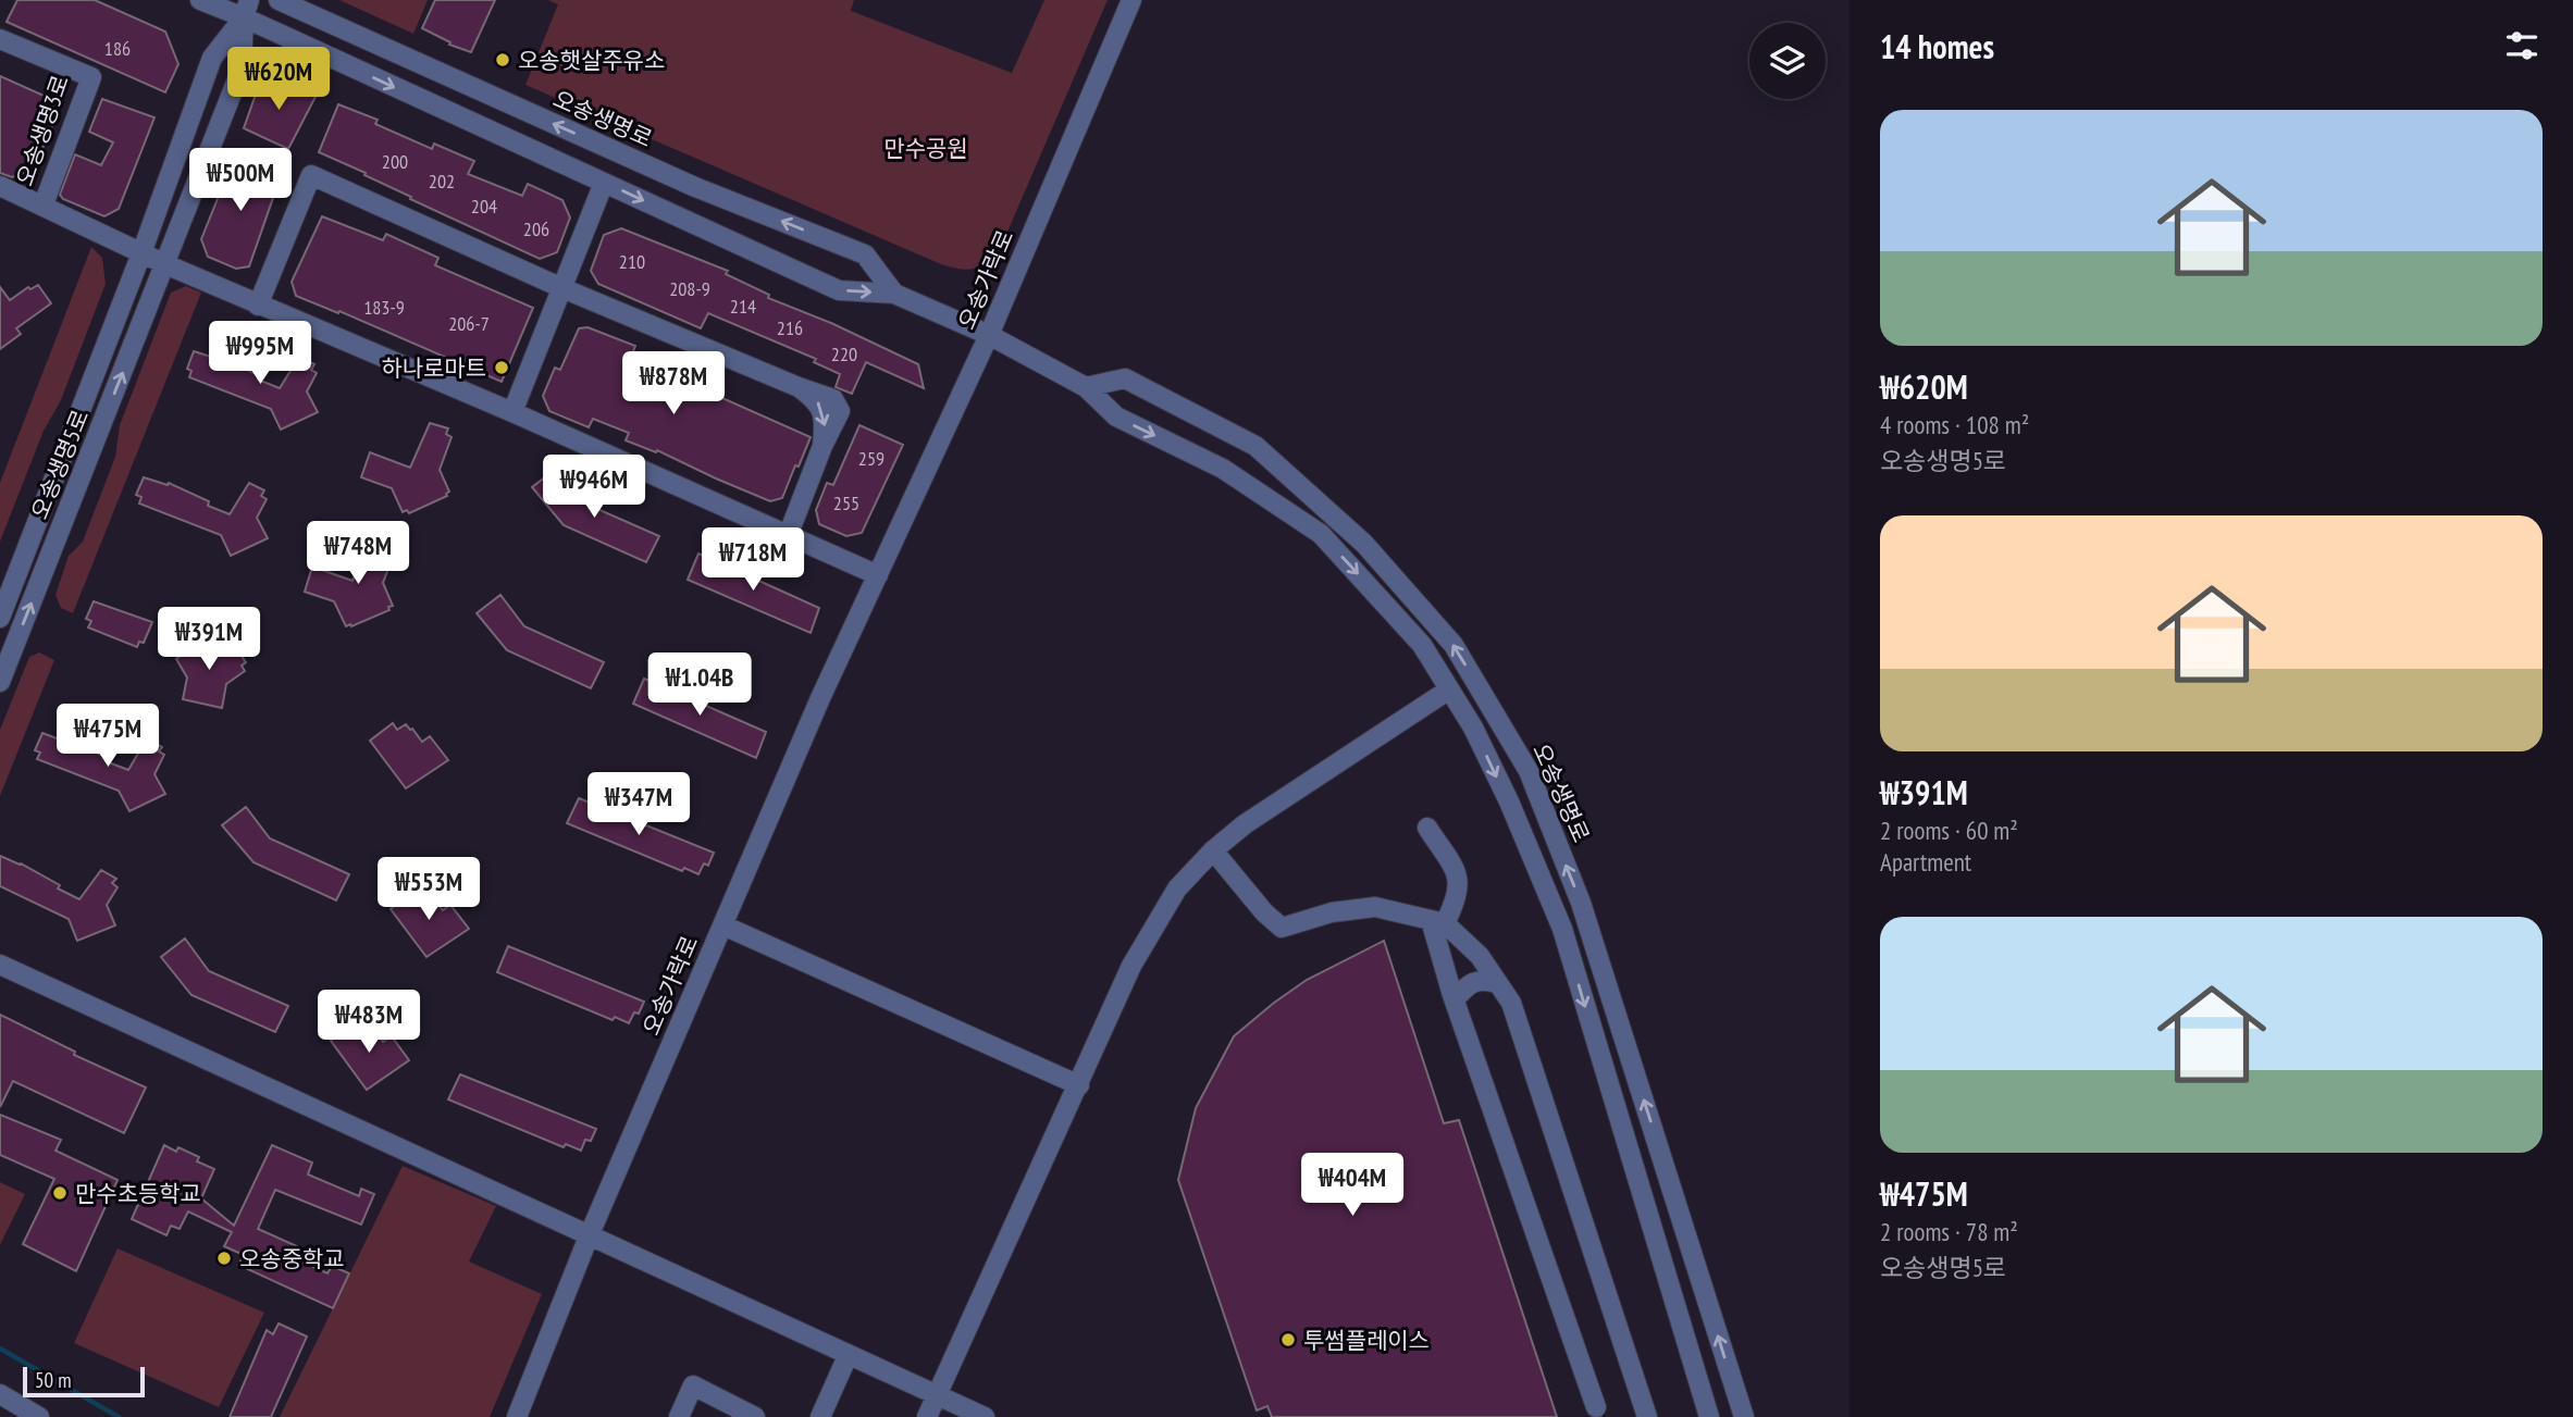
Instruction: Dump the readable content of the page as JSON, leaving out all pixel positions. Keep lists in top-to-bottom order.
{
  "streets": {
    "street": [
      "오송생명로",
      "오송생명3로",
      "오송가락로",
      "오송생명5로"
    ]
  },
  "crossings": [
    ["오송생명로", "오송가락로"],
    ["오송생명로", "오송생명5로"]
  ],
  "parks": ["만수공원"],
  "places": [
    "오송햇살주유소",
    "하나로마트",
    "만수초등학교",
    "오송중학교",
    "투썸플레이스"
  ],
  "house_numbers": [
    "186",
    "200",
    "202",
    "204",
    "206",
    "210",
    "208-9",
    "214",
    "183-9",
    "206-7",
    "216",
    "220",
    "259",
    "255"
  ],
  "scale_bar": "50 m",
  "page": {
    "heading": "14 homes",
    "price": [
      "₩620M",
      "₩500M",
      "₩995M",
      "₩878M",
      "₩946M",
      "₩748M",
      "₩718M",
      "₩391M",
      "₩1.04B",
      "₩475M",
      "₩347M",
      "₩553M",
      "₩483M",
      "₩404M"
    ],
    "list": [
      {
        "name": "₩620M",
        "note": "4 rooms · 108 m² · 오송생명5로"
      },
      {
        "name": "₩391M",
        "note": "2 rooms · 60 m² · Apartment"
      },
      {
        "name": "₩475M",
        "note": "2 rooms · 78 m² · 오송생명5로"
      }
    ],
    "scale": "50 m"
  }
}
